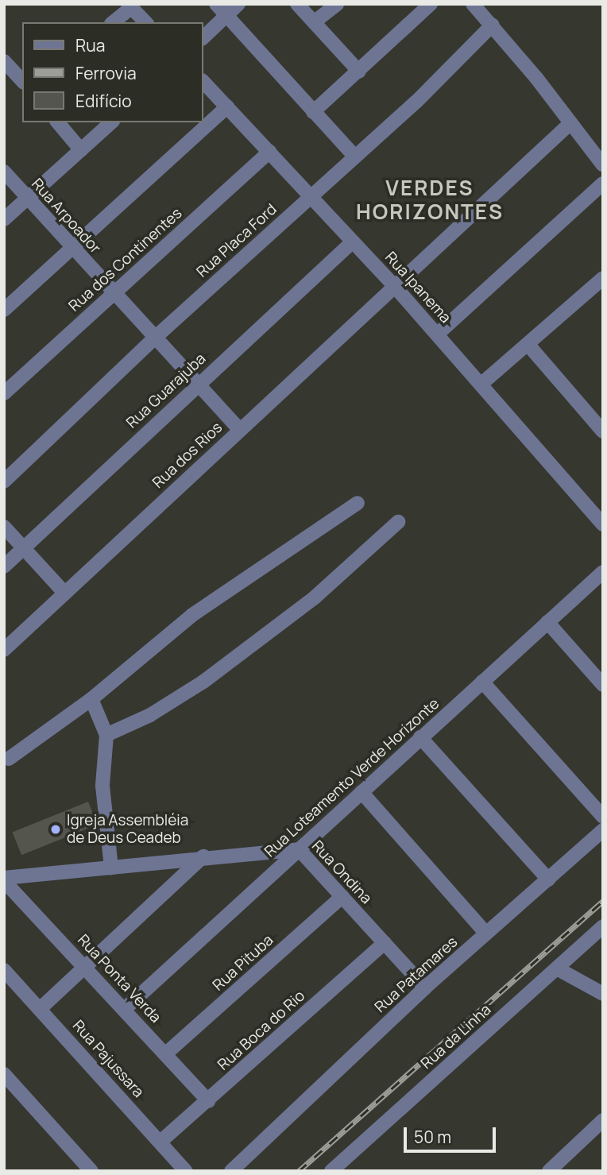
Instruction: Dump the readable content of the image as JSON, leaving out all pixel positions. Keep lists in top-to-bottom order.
{
  "streets": {
    "street": [
      "Rua Arpoador",
      "Rua Placa Ford",
      "Rua dos Continentes",
      "Rua Ipanema",
      "Rua Guarajuba",
      "Rua dos Rios",
      "Rua Loteamento Verde Horizonte",
      "Rua Ondina",
      "Rua Pituba",
      "Rua Patamares",
      "Rua Ponta Verda",
      "Rua Boca do Rio",
      "Rua da Linha",
      "Rua Pajussara"
    ]
  },
  "crossings": [
    ["Rua Arpoador", "Rua Placa Ford"],
    ["Rua Arpoador", "Rua dos Continentes"],
    ["Rua Arpoador", "Rua Guarajuba"],
    ["Rua Arpoador", "Rua dos Rios"],
    ["Rua Placa Ford", "Rua Ipanema"],
    ["Rua dos Continentes", "Rua Ipanema"],
    ["Rua Ipanema", "Rua Guarajuba"],
    ["Rua Ipanema", "Rua dos Rios"],
    ["Rua Loteamento Verde Horizonte", "Rua Ondina"],
    ["Rua Loteamento Verde Horizonte", "Rua Ponta Verda"],
    ["Rua Ondina", "Rua Pituba"],
    ["Rua Ondina", "Rua Patamares"],
    ["Rua Ondina", "Rua Ponta Verda"],
    ["Rua Ondina", "Rua Boca do Rio"],
    ["Rua Pituba", "Rua Ponta Verda"],
    ["Rua Ponta Verda", "Rua Boca do Rio"],
    ["Rua Boca do Rio", "Rua Pajussara"]
  ],
  "districts": ["VERDES HORIZONTES"],
  "places": ["Igreja Assembléia de Deus Ceadeb"],
  "legend": ["Rua", "Ferrovia", "Edifício"],
  "scale_bar": "50 m"
}
